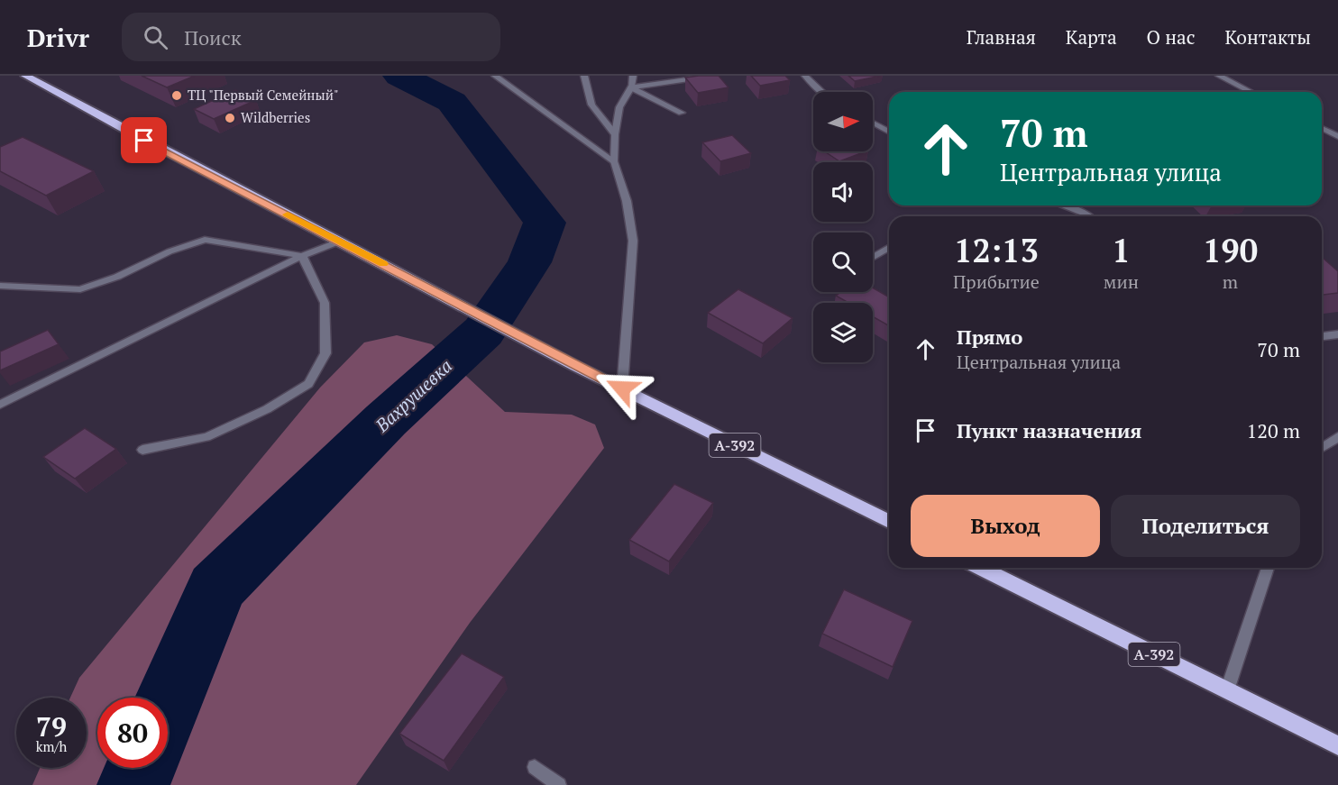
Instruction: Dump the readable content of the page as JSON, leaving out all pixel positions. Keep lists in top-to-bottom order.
{
  "streets": {
    "highway": ["А-392"]
  },
  "water": ["Вахрушевка"],
  "places": ["ТЦ \"Первый Семейный\"", "Wildberries"],
  "north": "right",
  "page": {
    "header": "Drivr",
    "search": "Поиск",
    "nav": [
      "Главная",
      "Карта",
      "О нас",
      "Контакты"
    ],
    "turn": ["70 m", "Центральная улица"],
    "eta": [
      "12:13",
      "Прибытие",
      "1",
      "мин",
      "190",
      "m"
    ],
    "list": [
      {
        "name": "Прямо",
        "note": "Центральная улица",
        "value": "70 m"
      },
      {
        "name": "Пункт назначения",
        "value": "120 m"
      }
    ],
    "buttons": ["Выход", "Поделиться"],
    "speed": "79 km/h",
    "limit": "80"
  }
}
